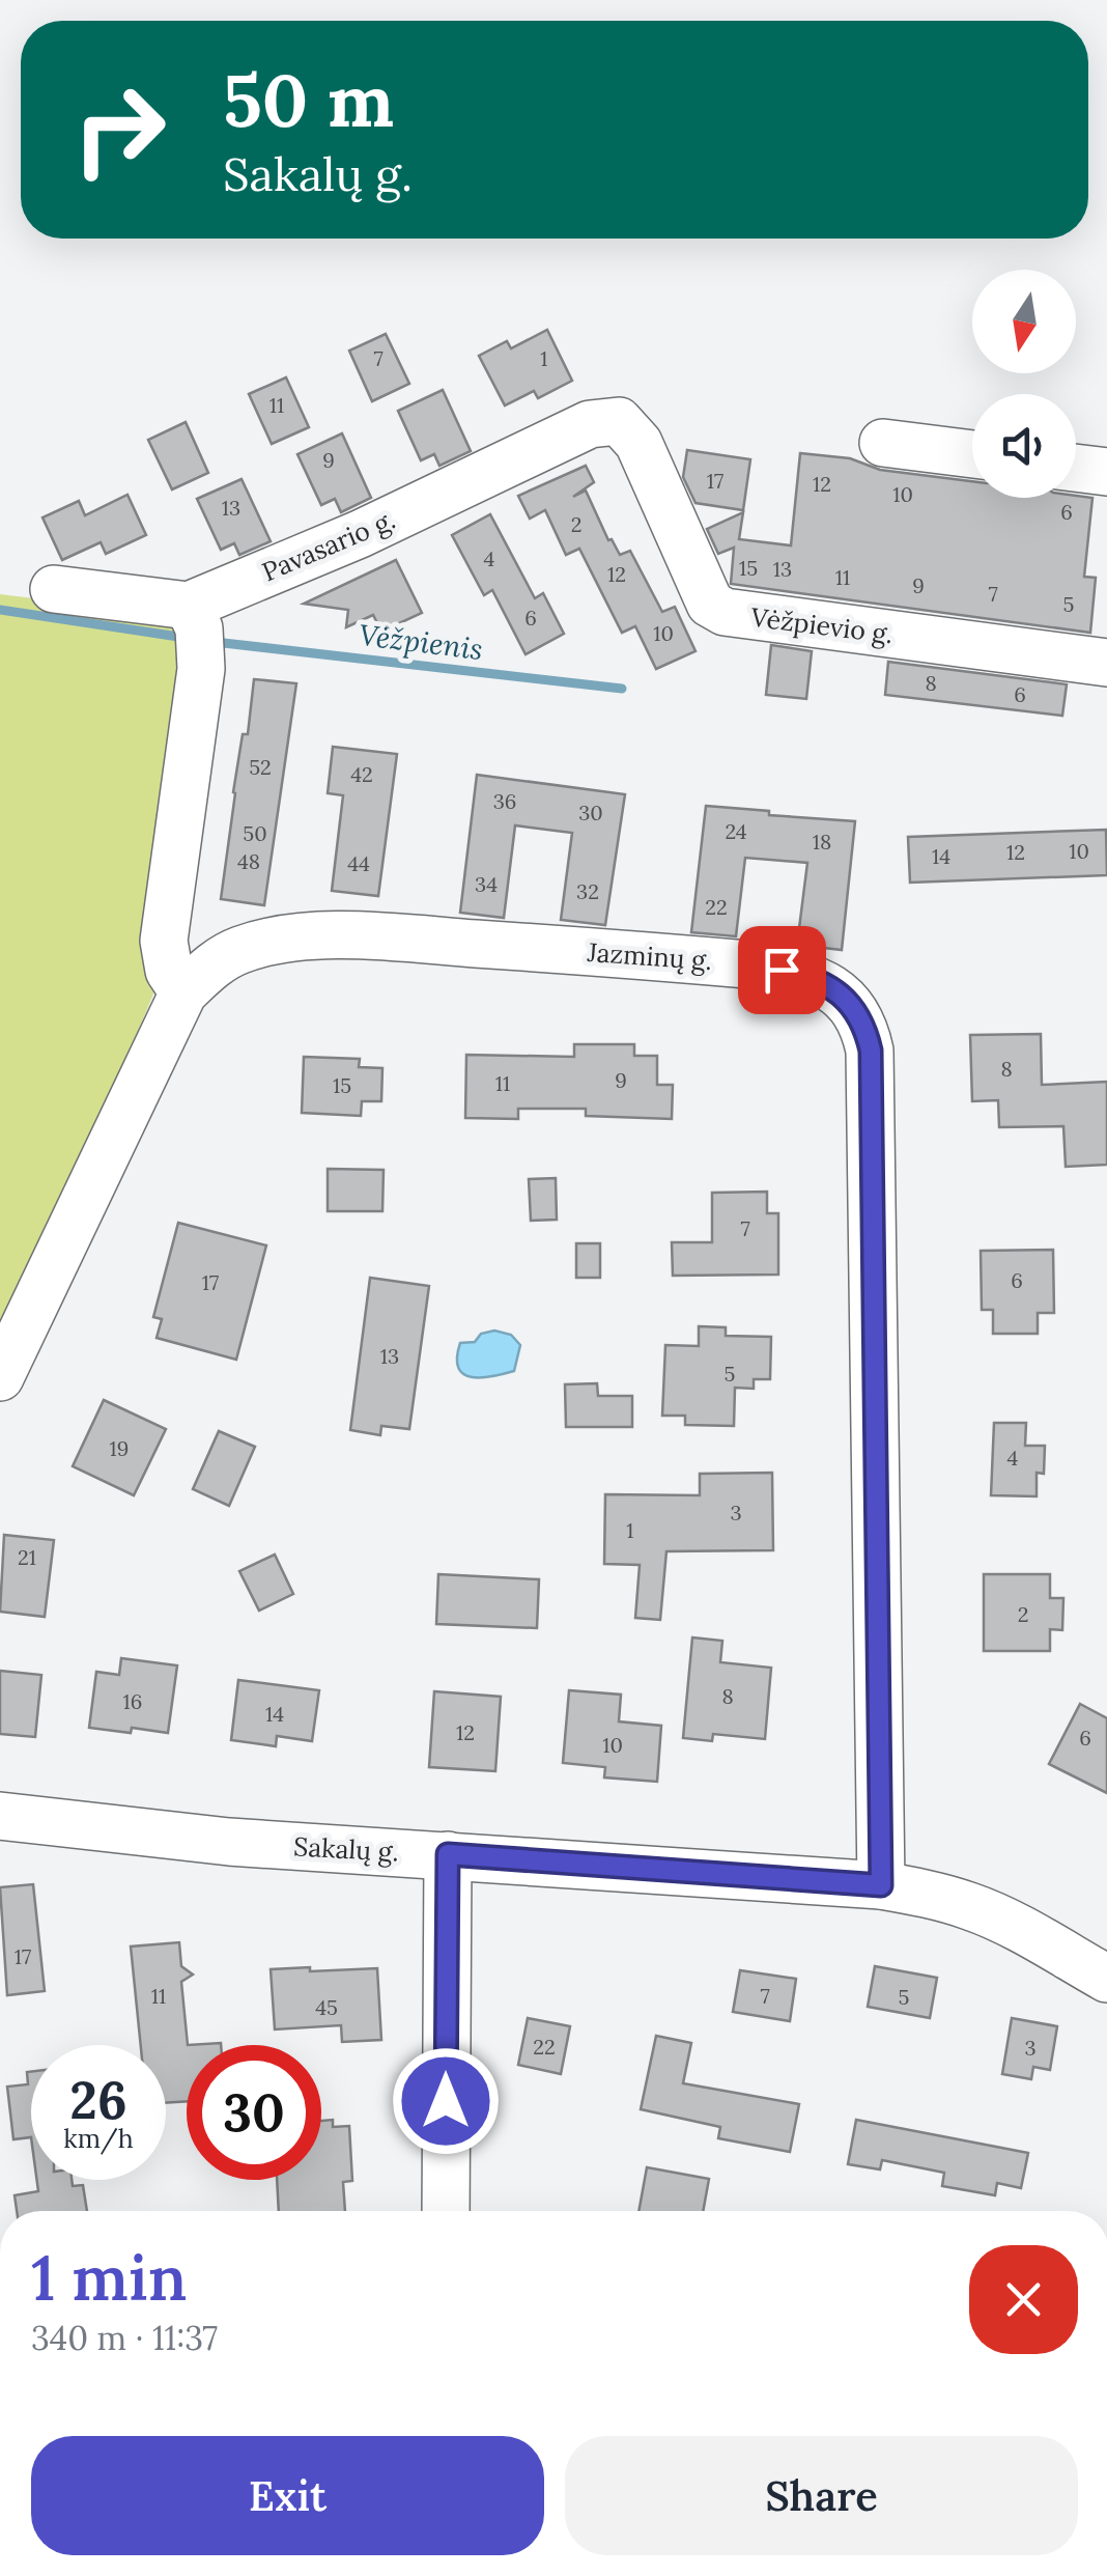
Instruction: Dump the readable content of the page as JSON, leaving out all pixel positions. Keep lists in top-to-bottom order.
{
  "streets": {
    "street": [
      "Pavasario g.",
      "Vėžpievio g.",
      "Jazminų g.",
      "Sakalų g."
    ]
  },
  "crossings": [
    ["Pavasario g.", "Vėžpievio g."],
    ["Jazminų g.", "Sakalų g."]
  ],
  "water": ["Vėžpienis"],
  "house_numbers": [
    "7",
    "1",
    "11",
    "9",
    "17",
    "12",
    "10",
    "13",
    "6",
    "2",
    "4",
    "15",
    "13",
    "12",
    "11",
    "9",
    "7",
    "5",
    "6",
    "10",
    "8",
    "6",
    "52",
    "42",
    "36",
    "30",
    "24",
    "50",
    "18",
    "10",
    "12",
    "14",
    "48",
    "44",
    "34",
    "32",
    "22",
    "8",
    "9",
    "11",
    "15",
    "7",
    "6",
    "17",
    "13",
    "5",
    "19",
    "4",
    "3",
    "1",
    "21",
    "2",
    "8",
    "16",
    "14",
    "12",
    "6",
    "10",
    "17",
    "11",
    "7",
    "5",
    "45",
    "22",
    "3"
  ],
  "north": "bottom",
  "page": {
    "turn": ["50 m", "Sakalų g."],
    "speed": "26 km/h",
    "limit": "30",
    "heading": ["1 min", "340 m · 11:37"],
    "buttons": ["Exit", "Share"]
  }
}
